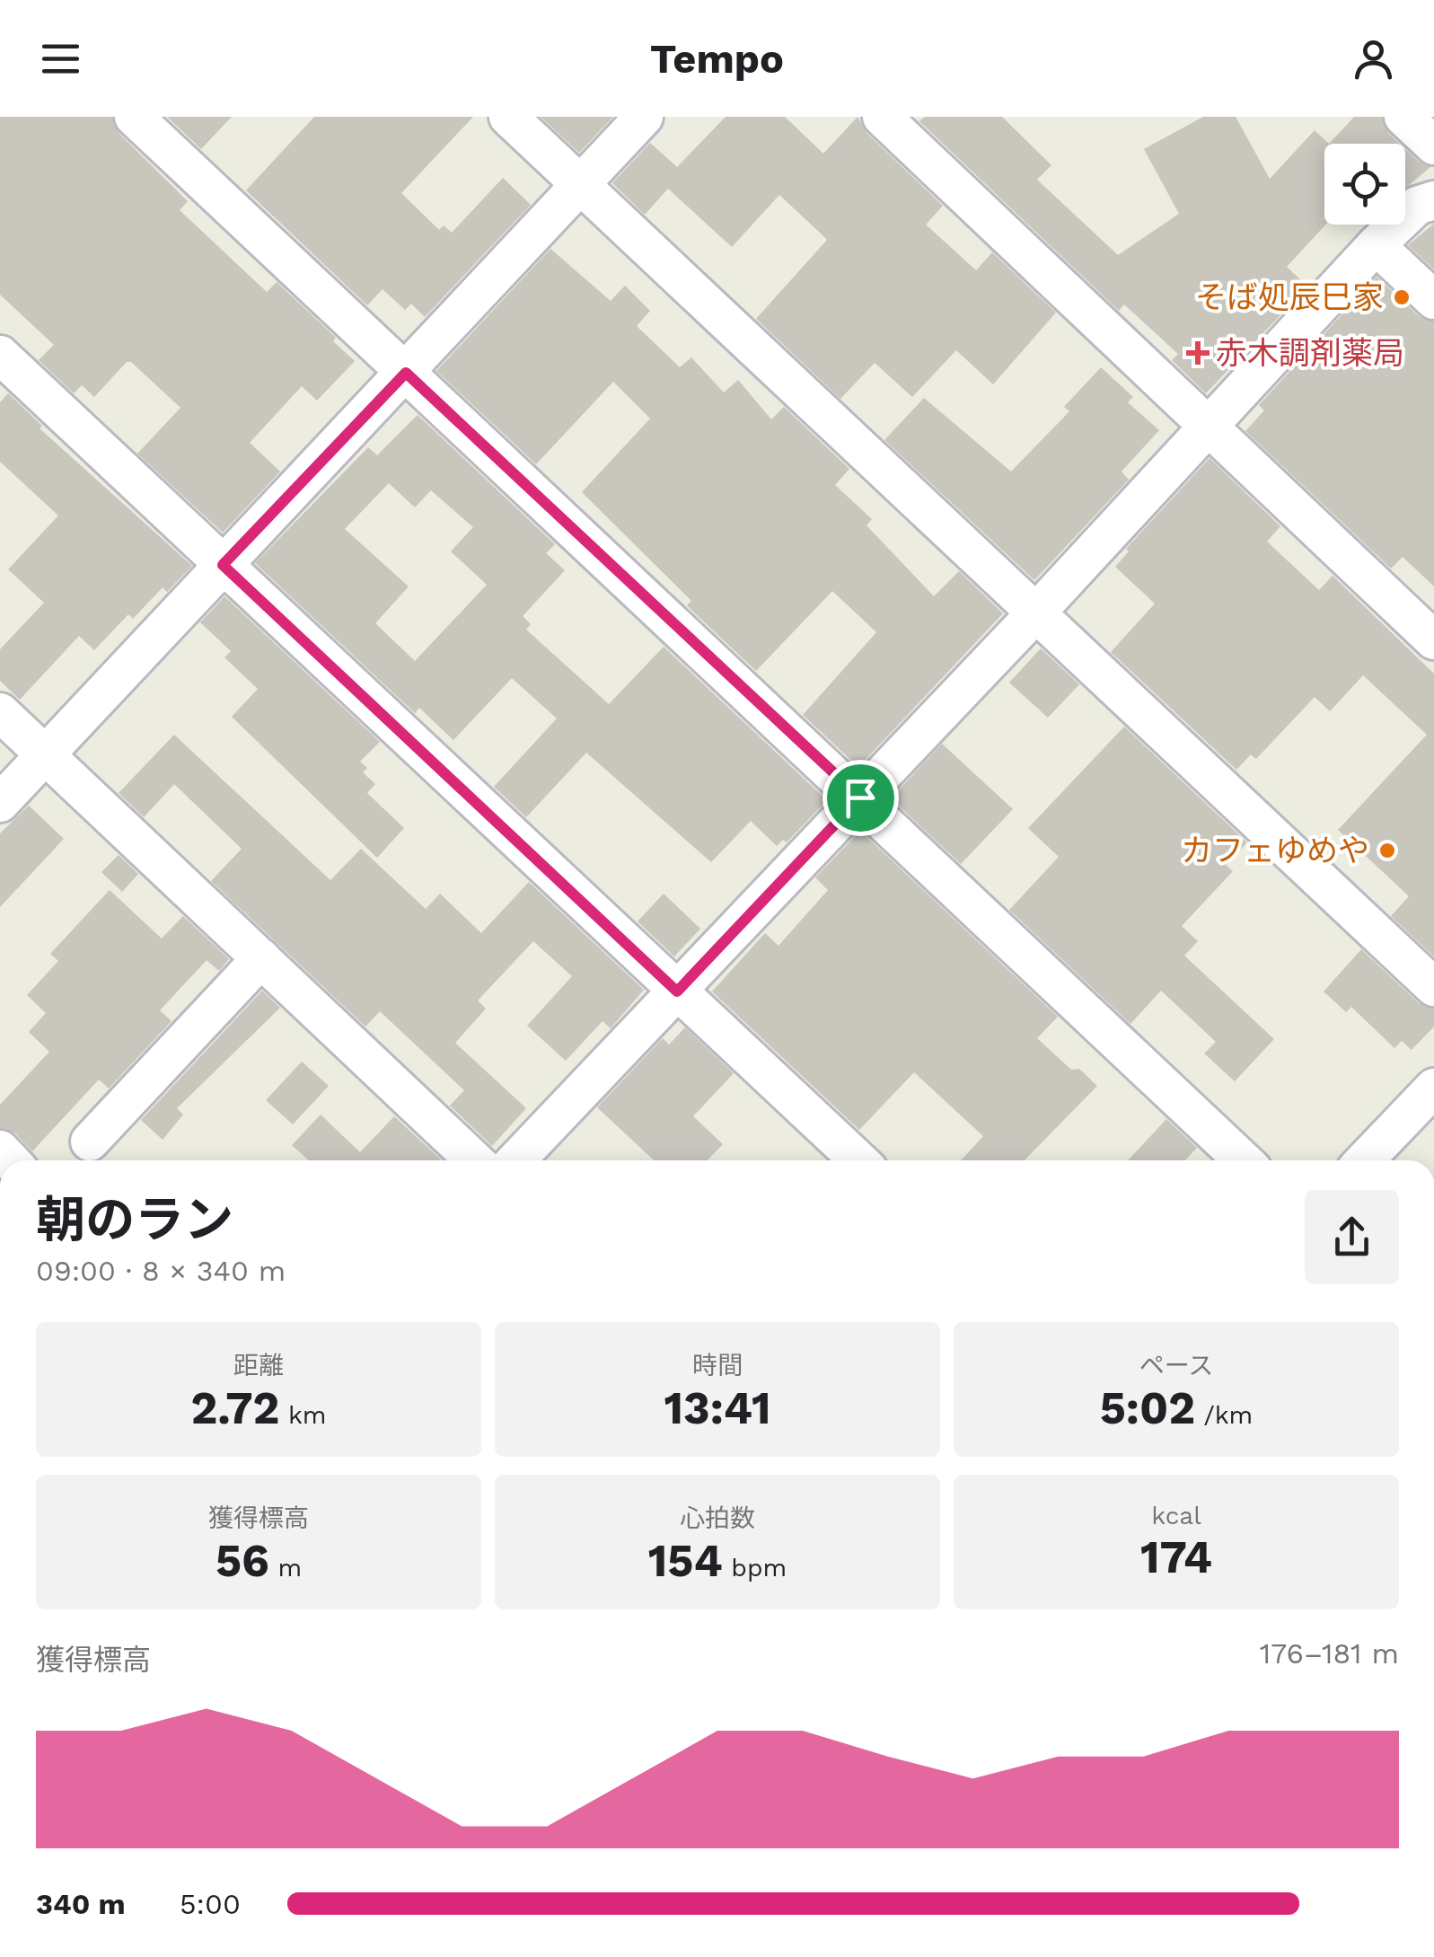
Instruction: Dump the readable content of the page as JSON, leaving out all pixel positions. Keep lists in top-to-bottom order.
{
  "places": {
    "other": ["そば処辰巳家", "カフェゆめや"],
    "health": ["赤木調剤薬局"]
  },
  "page": {
    "header": "Tempo",
    "heading": ["朝のラン", "09:00 · 8 × 340 m"],
    "stats": [
      ["距離", "2.72 km"],
      ["時間", "13:41"],
      ["ペース", "5:02 /km"],
      ["獲得標高", "56 m"],
      ["心拍数", "154 bpm"],
      ["kcal", "174"]
    ],
    "chart": ["獲得標高", "176–181 m"],
    "list": [
      {
        "name": "340 m",
        "note": "5:00"
      }
    ]
  }
}
